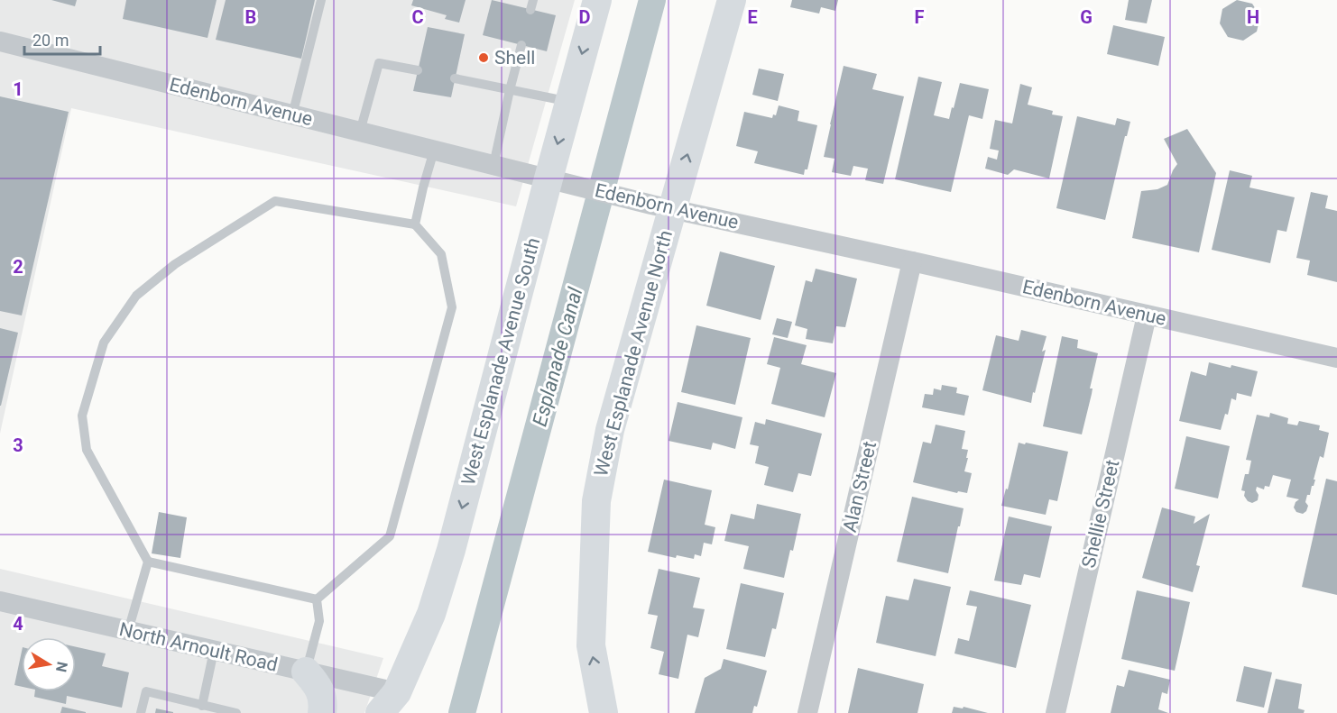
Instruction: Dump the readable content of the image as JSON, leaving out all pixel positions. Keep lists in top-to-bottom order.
{
  "streets": {
    "main road": ["West Esplanade Avenue North", "West Esplanade Avenue South"],
    "street": [
      "Edenborn Avenue",
      "Alan Street",
      "Shellie Street",
      "North Arnoult Road"
    ]
  },
  "crossings": [
    ["Edenborn Avenue", "West Esplanade Avenue North"],
    ["Edenborn Avenue", "West Esplanade Avenue South"],
    ["Edenborn Avenue", "Alan Street"],
    ["Edenborn Avenue", "Shellie Street"],
    ["West Esplanade Avenue South", "North Arnoult Road"]
  ],
  "one_way": ["West Esplanade Avenue North", "West Esplanade Avenue South"],
  "water": ["Esplanade Canal"],
  "places": ["Shell"],
  "scale_bar": "20 m",
  "north": "right",
  "grid": {
    "columns": [
      "B",
      "C",
      "D",
      "E",
      "F",
      "G",
      "H"
    ],
    "rows": [
      "1",
      "2",
      "3",
      "4"
    ]
  }
}
